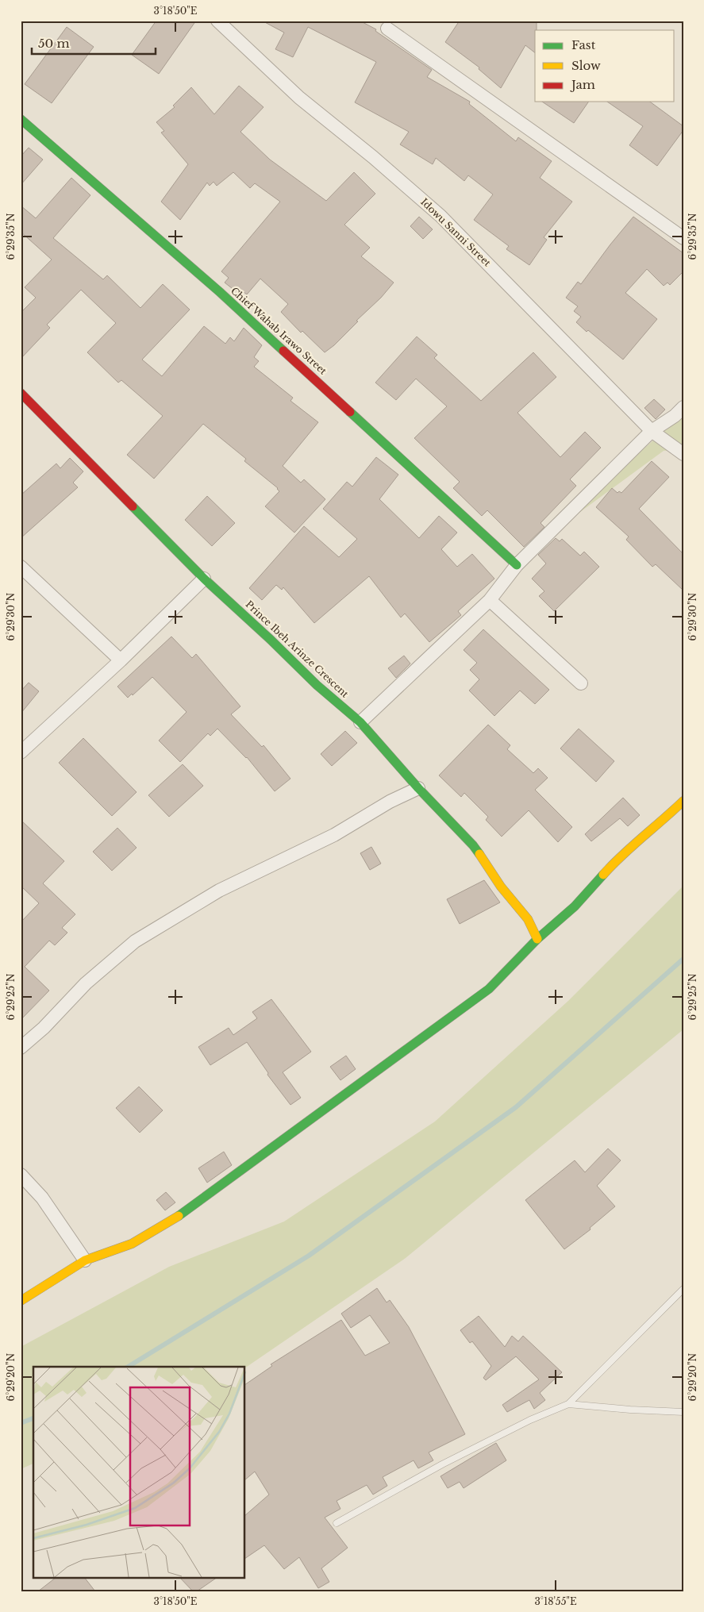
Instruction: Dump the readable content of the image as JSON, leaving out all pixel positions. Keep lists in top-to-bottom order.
{
  "streets": {
    "street": ["Idowu Sanni Street", "Chief Wahab Irawo Street", "Prince Ibeh Arinze Crescent"]
  },
  "legend": ["Fast", "Slow", "Jam"],
  "scale_bar": "50 m",
  "coordinates": [
    "3°18'50\"E",
    "6°29'35\"N",
    "6°29'30\"N",
    "6°29'25\"N",
    "6°29'20\"N",
    "3°18'55\"E"
  ]
}
